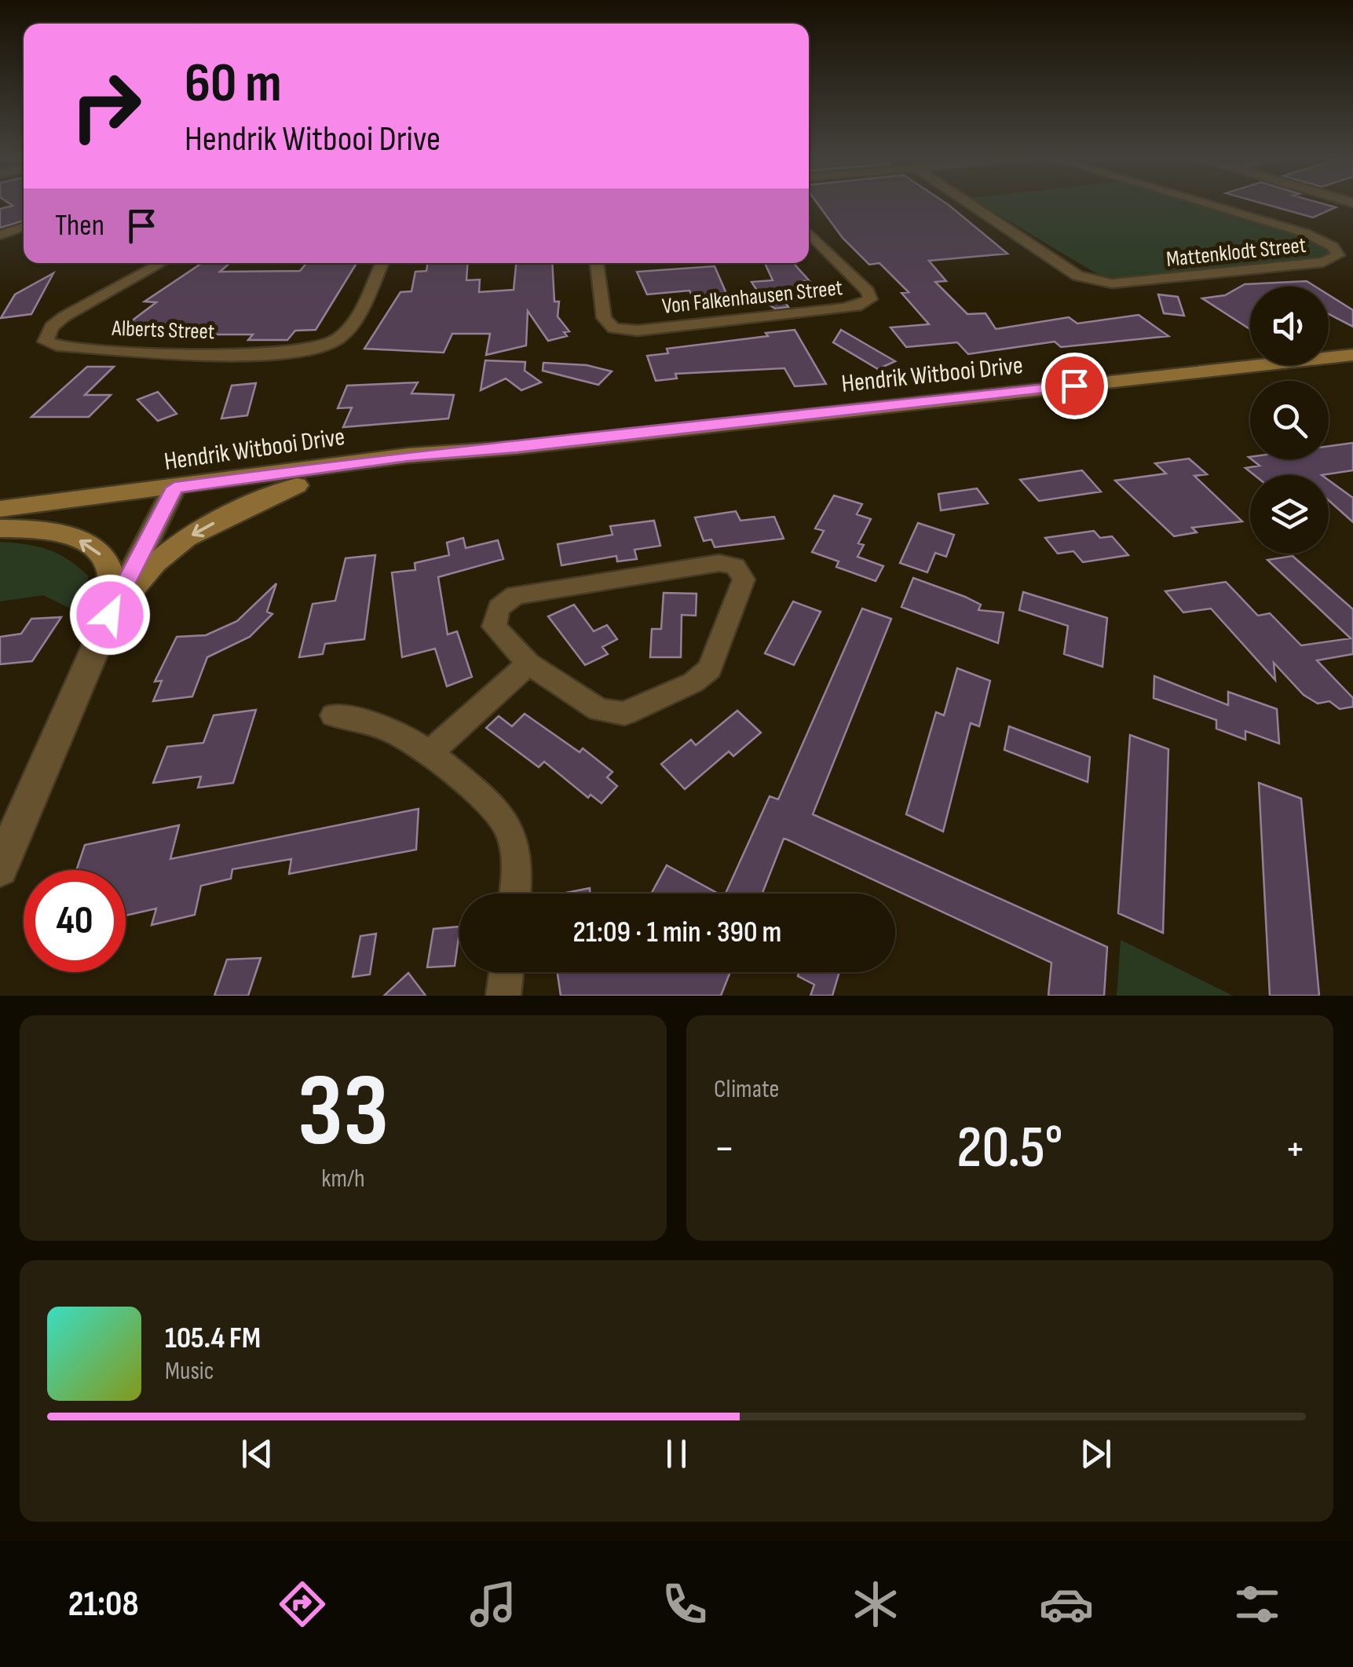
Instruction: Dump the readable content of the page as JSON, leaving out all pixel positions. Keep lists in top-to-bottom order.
{
  "streets": {
    "main road": ["Hendrik Witbooi Drive"],
    "street": ["Mattenklodt Street", "Von Falkenhausen Street", "Alberts Street"]
  },
  "page": {
    "turn": ["60 m", "Hendrik Witbooi Drive"],
    "then": "Then",
    "limit": "40",
    "trip": "21:09 · 1 min · 390 m",
    "tile": [
      ["33", "km/h"],
      "Climate"
    ],
    "heat": ["−", "20.5°", "+"],
    "song": ["105.4 FM", "Music"],
    "tabs": "21:08"
  }
}
